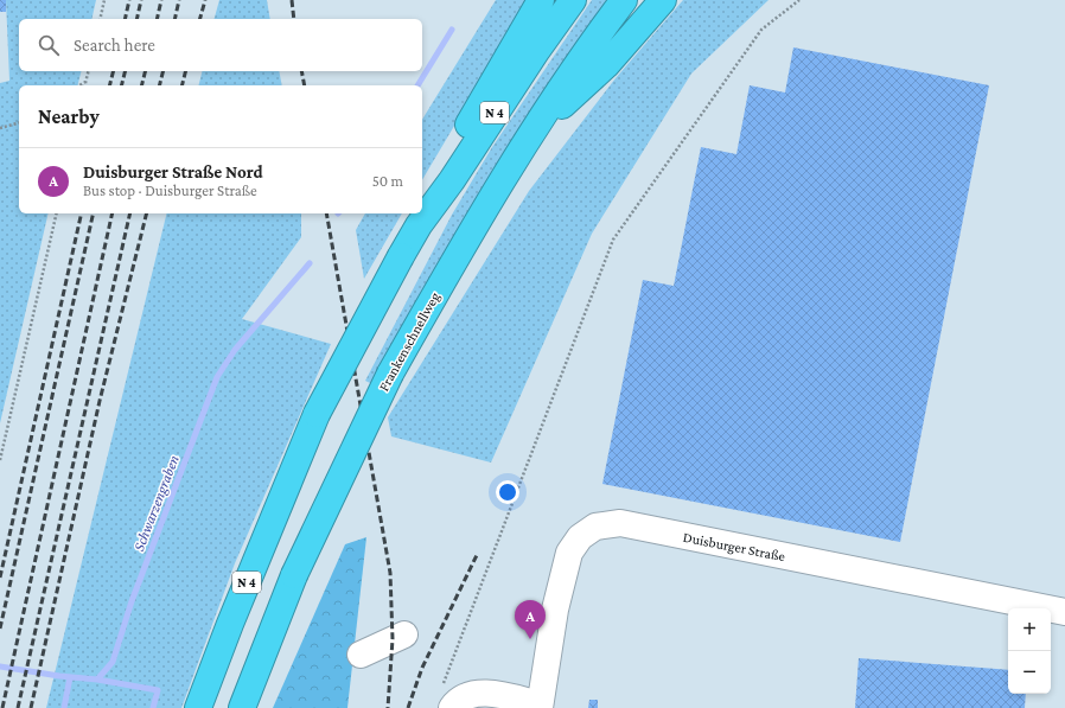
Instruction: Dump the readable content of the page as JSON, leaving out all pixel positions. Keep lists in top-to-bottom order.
{
  "streets": {
    "highway": ["N 4", "Frankenschnellweg"],
    "street": ["Duisburger Straße"]
  },
  "water": ["Schwarzengraben"],
  "page": {
    "search": "Search here",
    "heading": "Nearby",
    "list": [
      {
        "mark": "A",
        "name": "Duisburger Straße Nord",
        "note": "Bus stop · Duisburger Straße",
        "value": "50 m"
      }
    ],
    "pins": "A",
    "map_buttons": ["+", "−"]
  }
}
